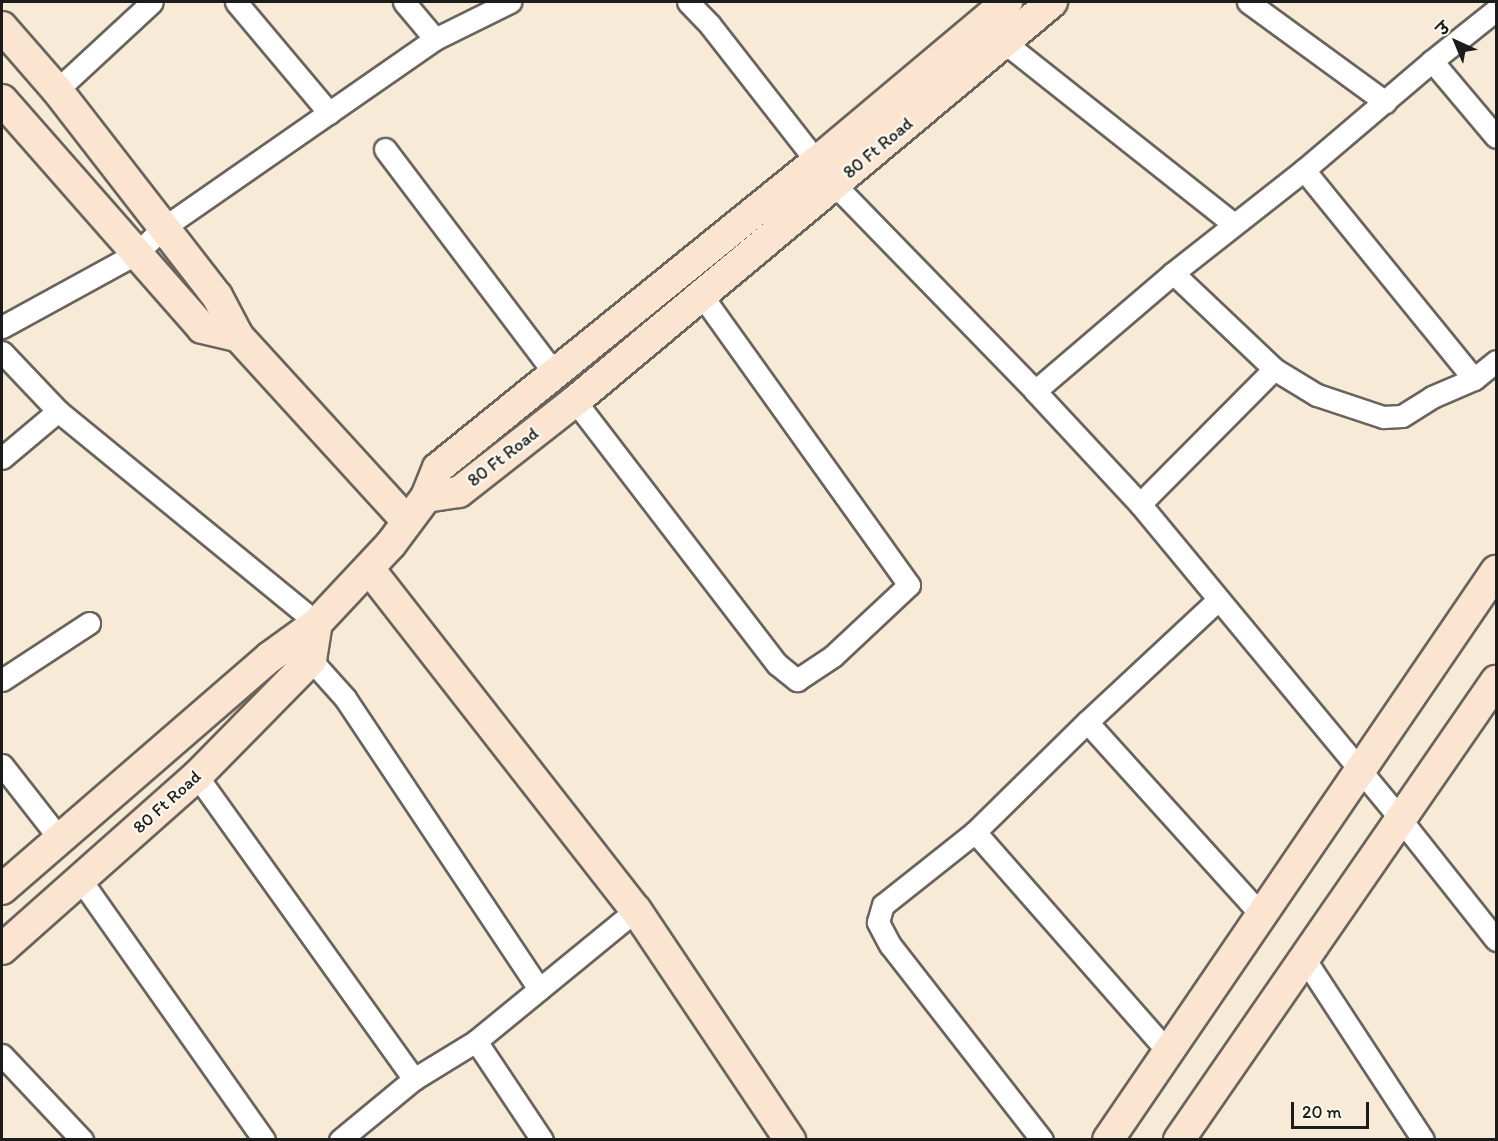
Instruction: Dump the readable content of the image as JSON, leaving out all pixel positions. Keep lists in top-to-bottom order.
{
  "streets": {
    "street": ["80 Ft Road"]
  },
  "scale_bar": "20 m",
  "north": "top left"
}
